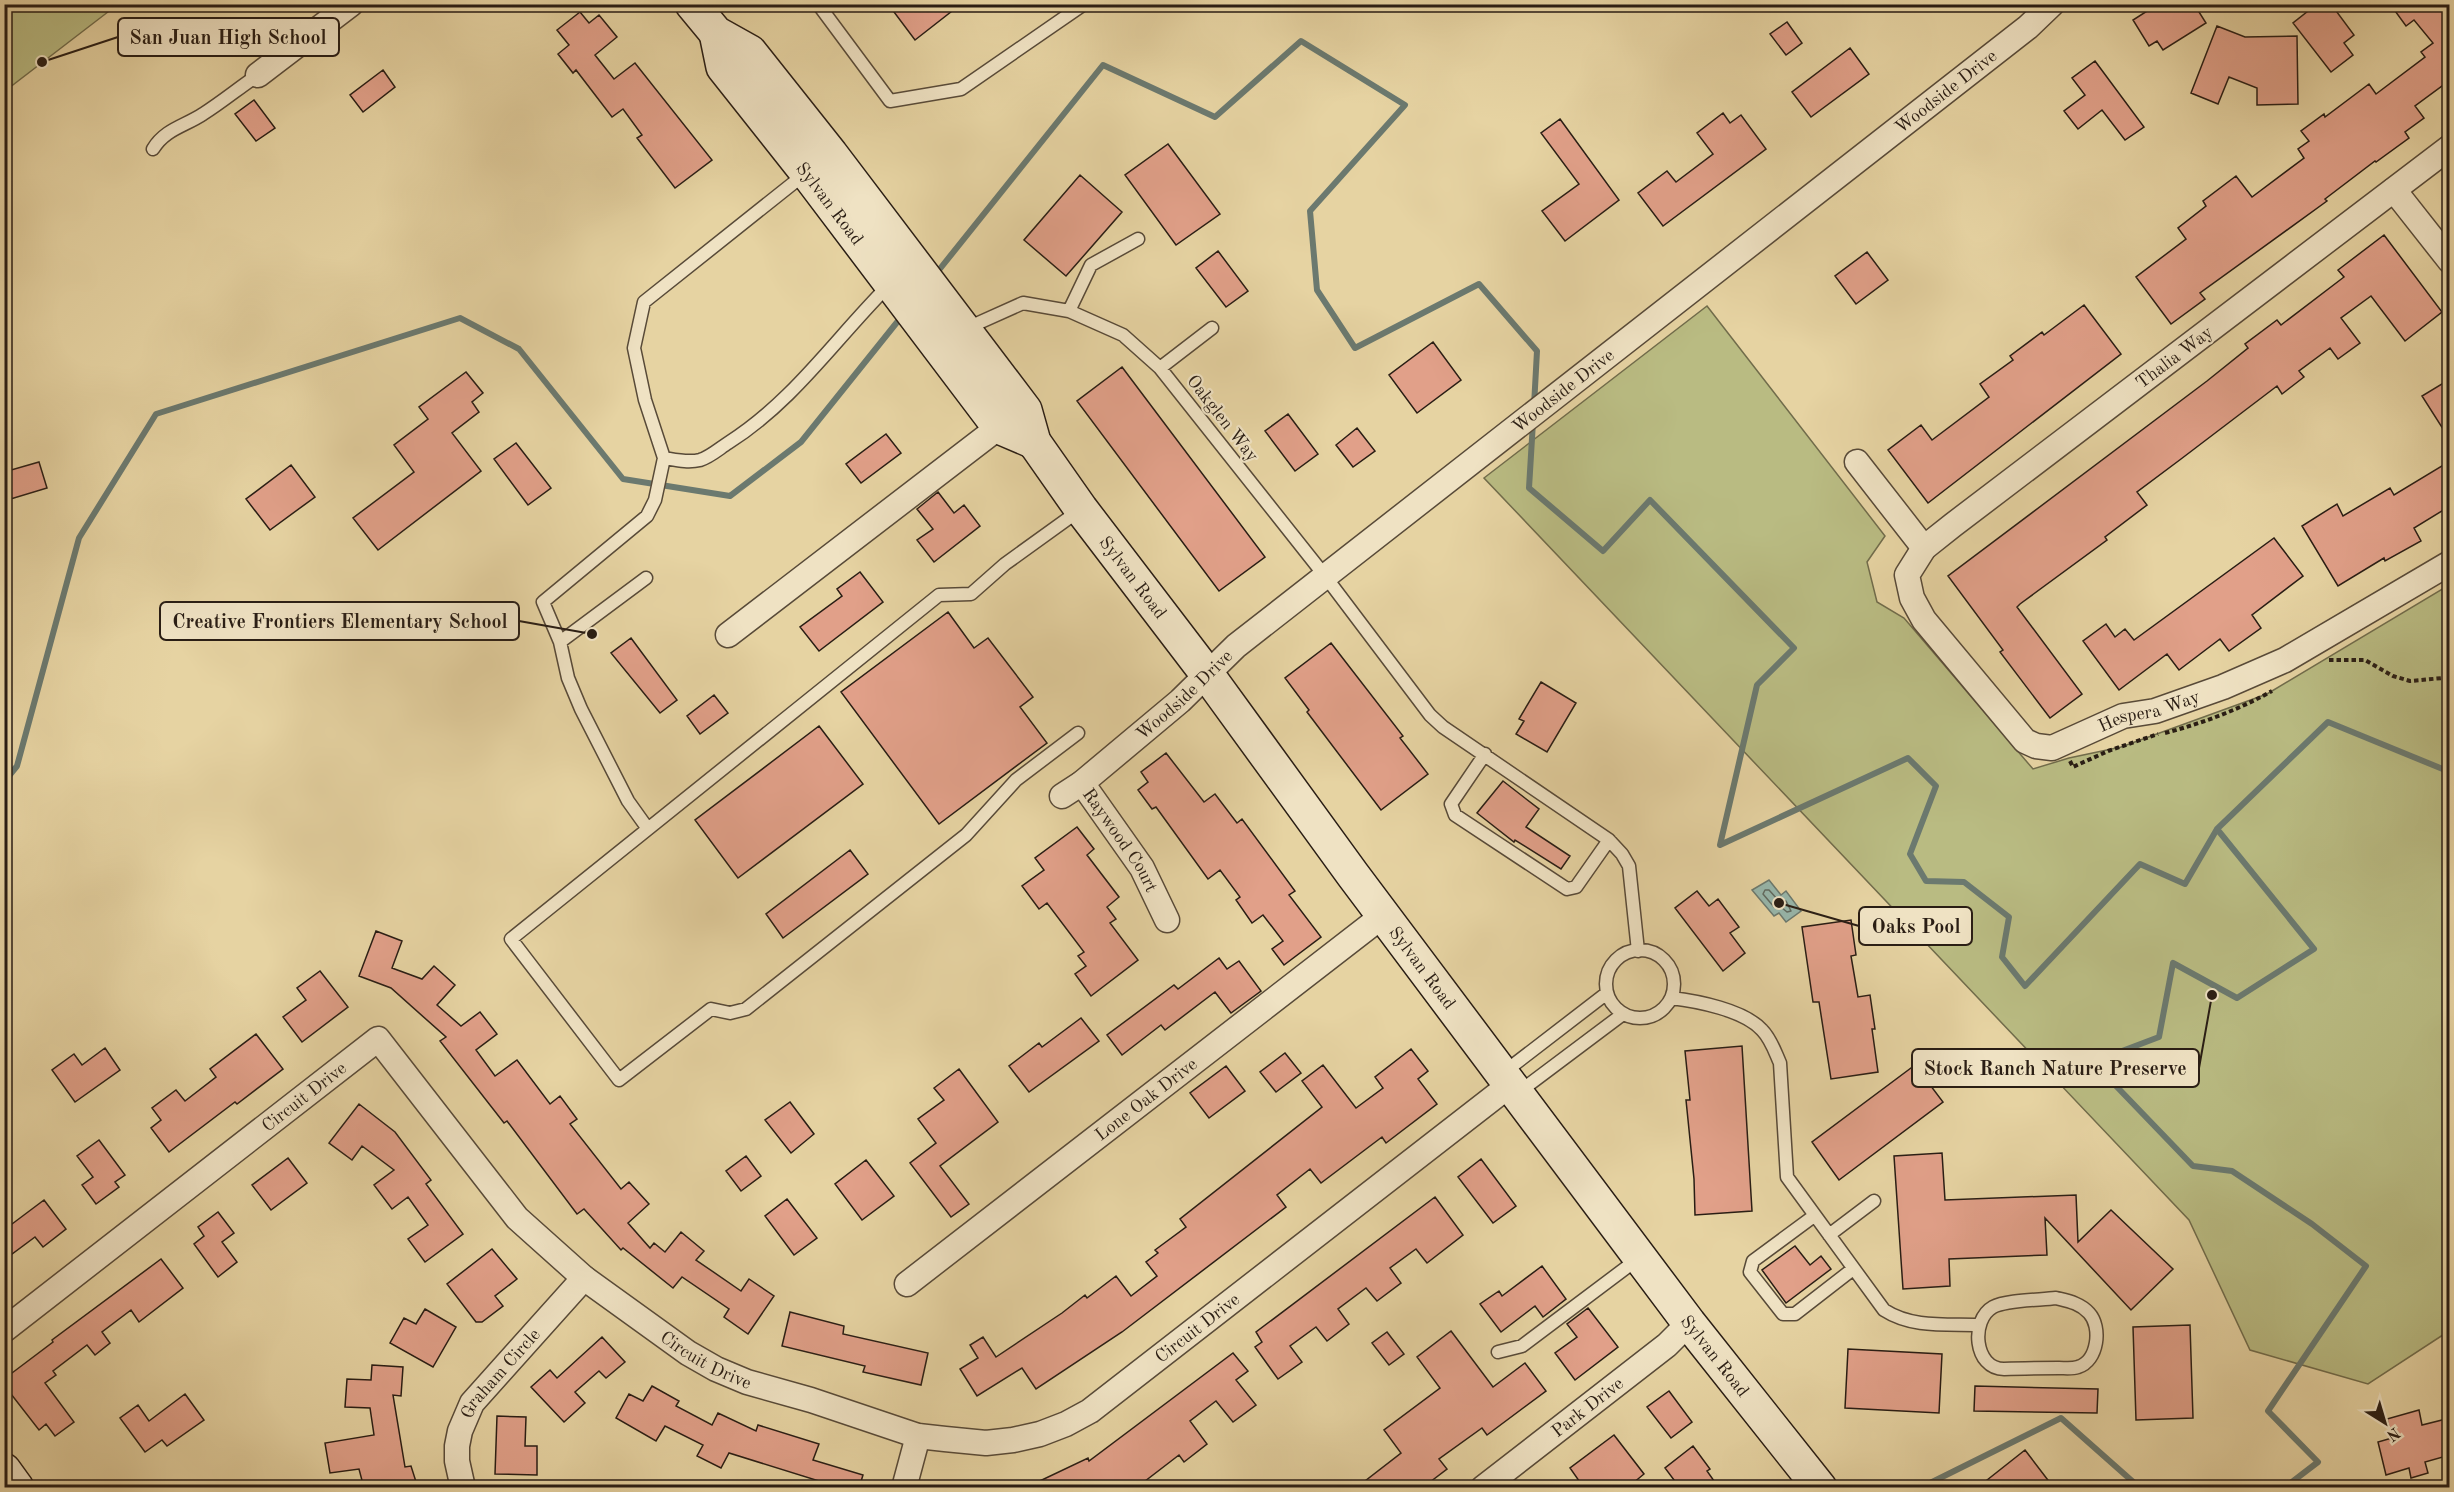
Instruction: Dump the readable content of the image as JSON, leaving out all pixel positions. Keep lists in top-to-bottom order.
{
  "streets": {
    "main road": ["Sylvan Road"],
    "street": [
      "Woodside Drive",
      "Thalia Way",
      "Hespera Way",
      "Raywood Court",
      "Circuit Drive",
      "Lone Oak Drive",
      "Graham Circle",
      "Park Drive"
    ],
    "lane": ["Oakglen Way"]
  },
  "crossings": [
    ["Woodside Drive", "Sylvan Road"],
    ["Woodside Drive", "Oakglen Way"],
    ["Woodside Drive", "Raywood Court"],
    ["Sylvan Road", "Oakglen Way"],
    ["Sylvan Road", "Circuit Drive"],
    ["Sylvan Road", "Lone Oak Drive"],
    ["Sylvan Road", "Park Drive"],
    ["Thalia Way", "Hespera Way"],
    ["Circuit Drive", "Graham Circle"]
  ],
  "places": [
    "San Juan High School",
    "Creative Frontiers Elementary School",
    "Oaks Pool",
    "Stock Ranch Nature Preserve"
  ],
  "north": "bottom right"
}
